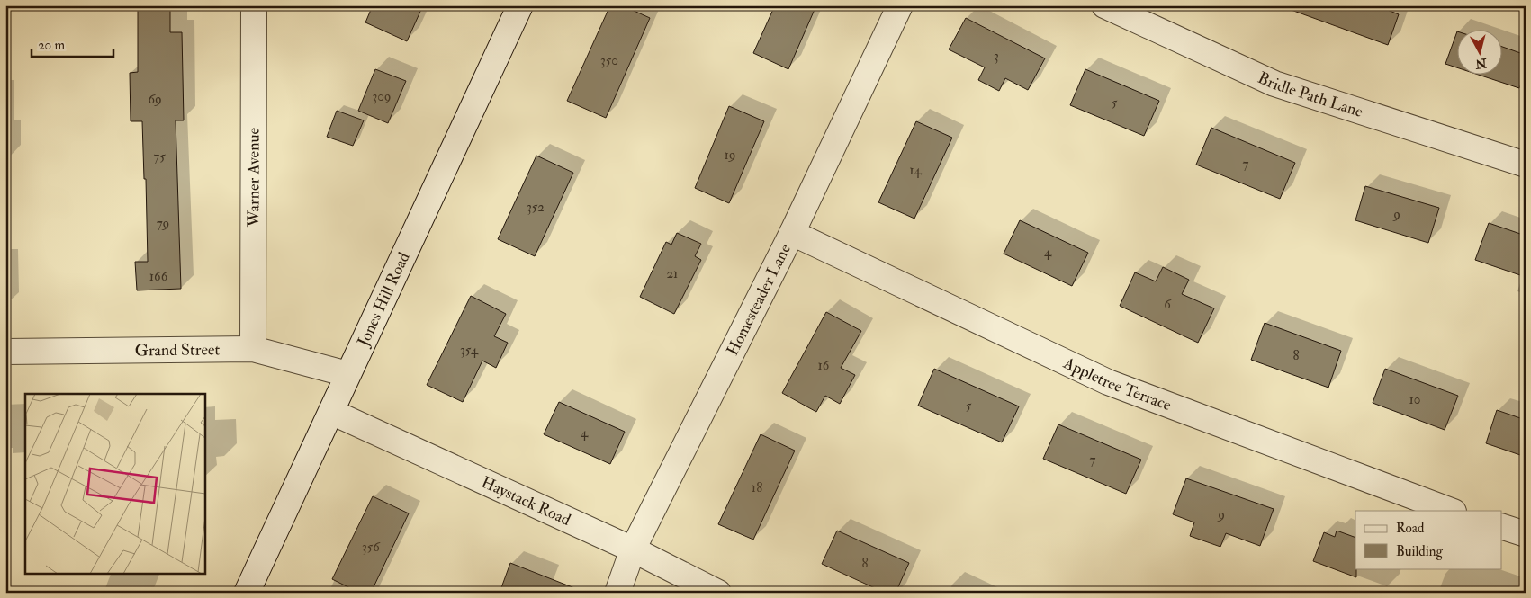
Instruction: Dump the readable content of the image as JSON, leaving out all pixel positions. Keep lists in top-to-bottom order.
{
  "streets": {
    "street": [
      "Bridle Path Lane",
      "Warner Avenue",
      "Jones Hill Road",
      "Homesteader Lane",
      "Grand Street",
      "Appletree Terrace",
      "Haystack Road"
    ]
  },
  "crossings": [
    ["Warner Avenue", "Grand Street"],
    ["Jones Hill Road", "Grand Street"],
    ["Jones Hill Road", "Haystack Road"],
    ["Homesteader Lane", "Appletree Terrace"],
    ["Homesteader Lane", "Haystack Road"]
  ],
  "house_numbers": [
    "3",
    "350",
    "309",
    "69",
    "5",
    "19",
    "75",
    "7",
    "14",
    "352",
    "9",
    "79",
    "4",
    "21",
    "166",
    "6",
    "354",
    "8",
    "16",
    "10",
    "5",
    "4",
    "7",
    "18",
    "9",
    "356",
    "8"
  ],
  "legend": ["Road", "Building"],
  "scale_bar": "20 m",
  "north": "bottom"
}
